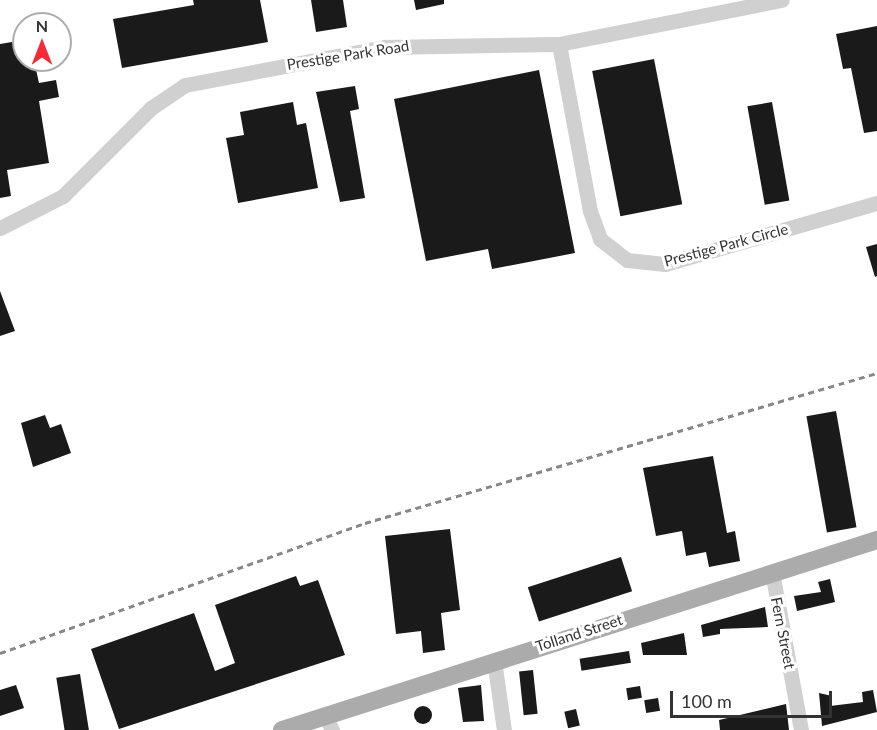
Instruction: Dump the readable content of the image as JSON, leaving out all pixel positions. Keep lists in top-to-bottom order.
{
  "streets": {
    "main road": ["Tolland Street"],
    "street": ["Prestige Park Road", "Prestige Park Circle", "Fern Street"]
  },
  "crossings": [
    ["Prestige Park Road", "Prestige Park Circle"],
    ["Tolland Street", "Fern Street"]
  ],
  "scale_bar": "100 m",
  "north": "top"
}
